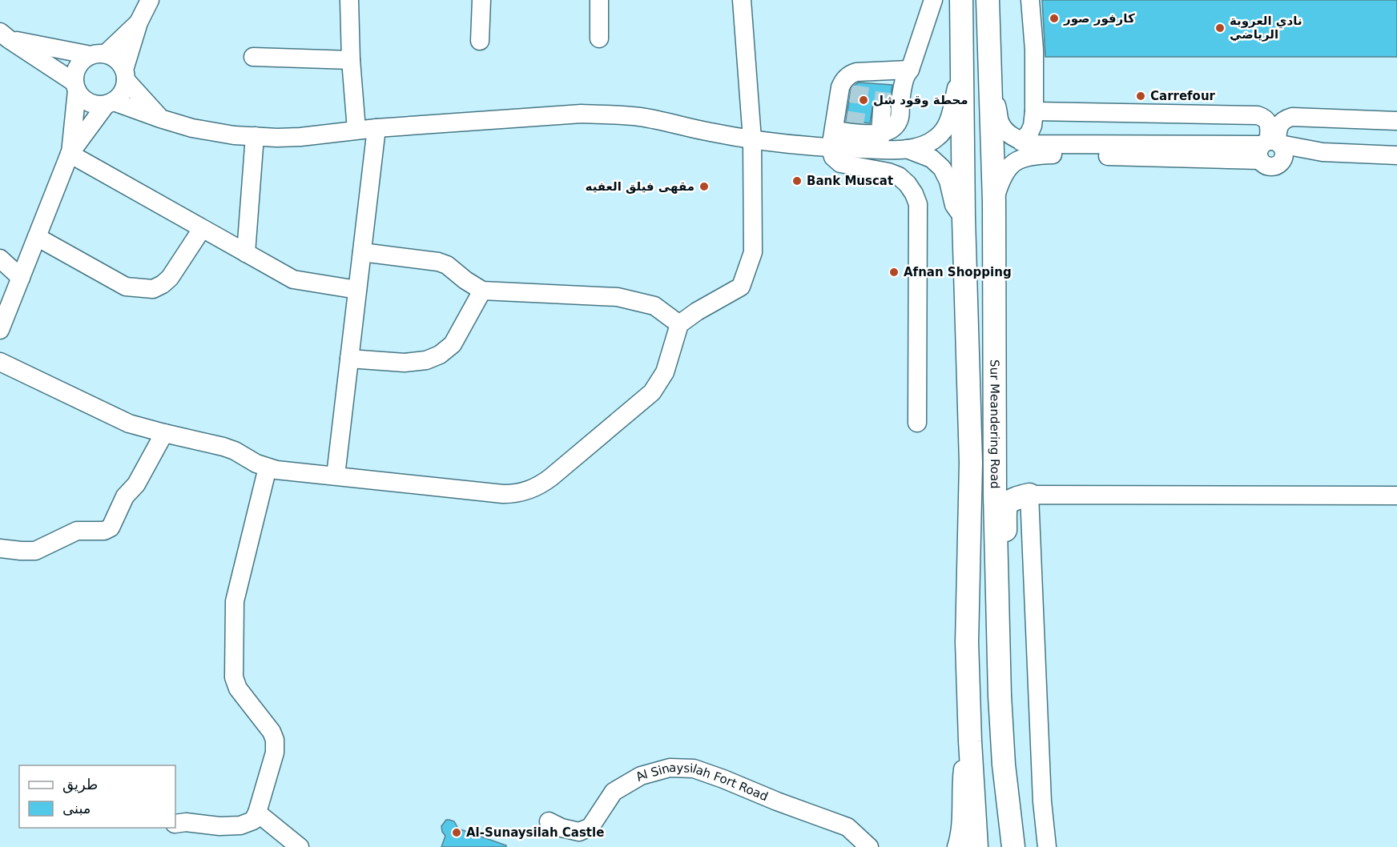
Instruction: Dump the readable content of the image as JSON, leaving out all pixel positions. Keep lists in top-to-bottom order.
{
  "streets": {
    "main road": ["Sur Meandering Road"],
    "street": ["Al Sinaysilah Fort Road"]
  },
  "places": [
    "كارفور صور",
    "نادي العروبة الرياضي",
    "Carrefour",
    "محطة وقود شل",
    "Bank Muscat",
    "مقهى فيلق العفيه",
    "Afnan Shopping",
    "Al-Sunaysilah Castle"
  ],
  "legend": ["طريق", "مبنى"]
}
